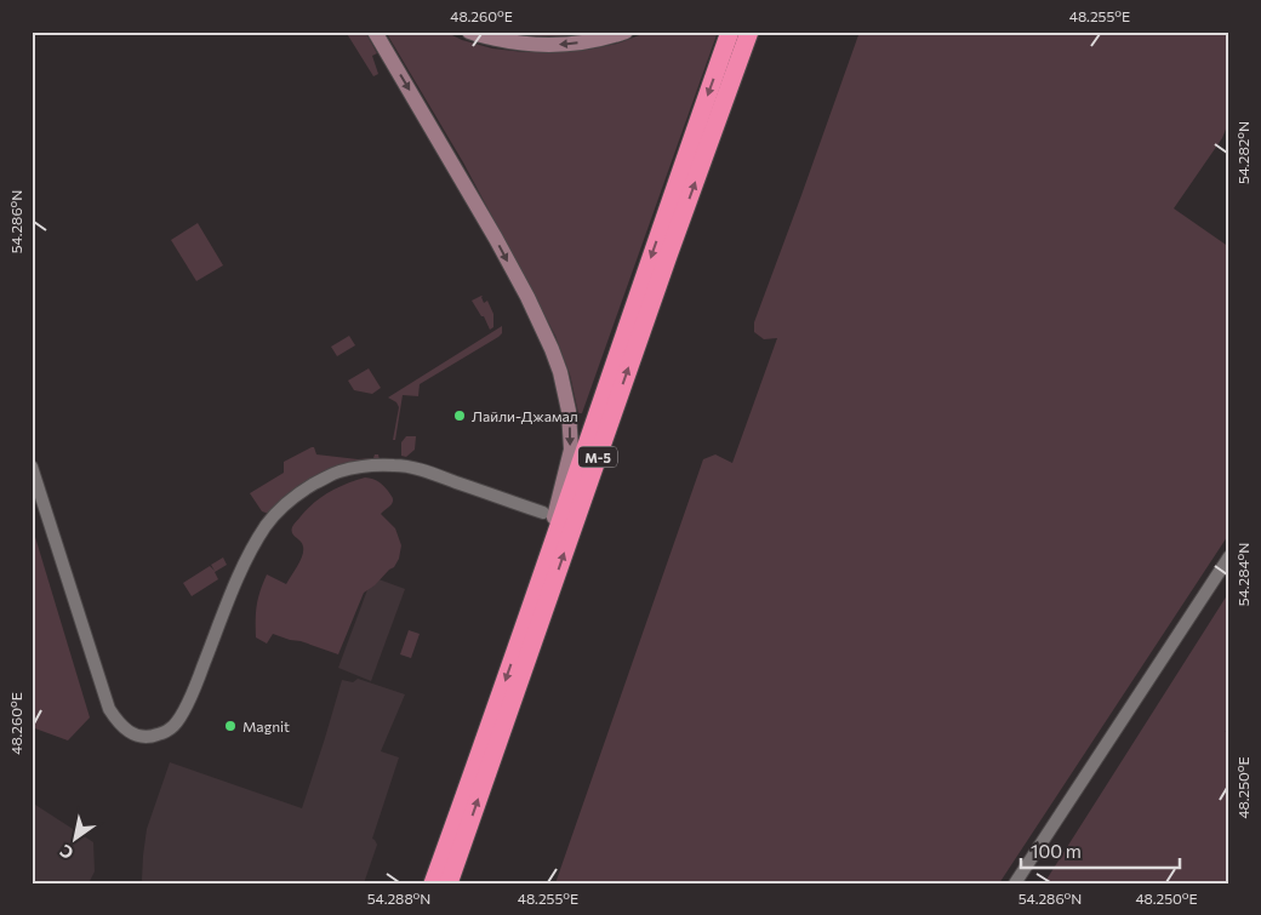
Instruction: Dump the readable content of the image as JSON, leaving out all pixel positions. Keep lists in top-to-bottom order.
{
  "streets": {
    "highway": ["М-5"]
  },
  "places": ["Лайли-Джамал", "Magnit"],
  "scale_bar": "100 m",
  "north": "bottom left",
  "coordinates": [
    "48.260°E",
    "48.255°E",
    "54.282°N",
    "54.286°N",
    "54.284°N",
    "48.250°E",
    "54.288°N"
  ]
}
